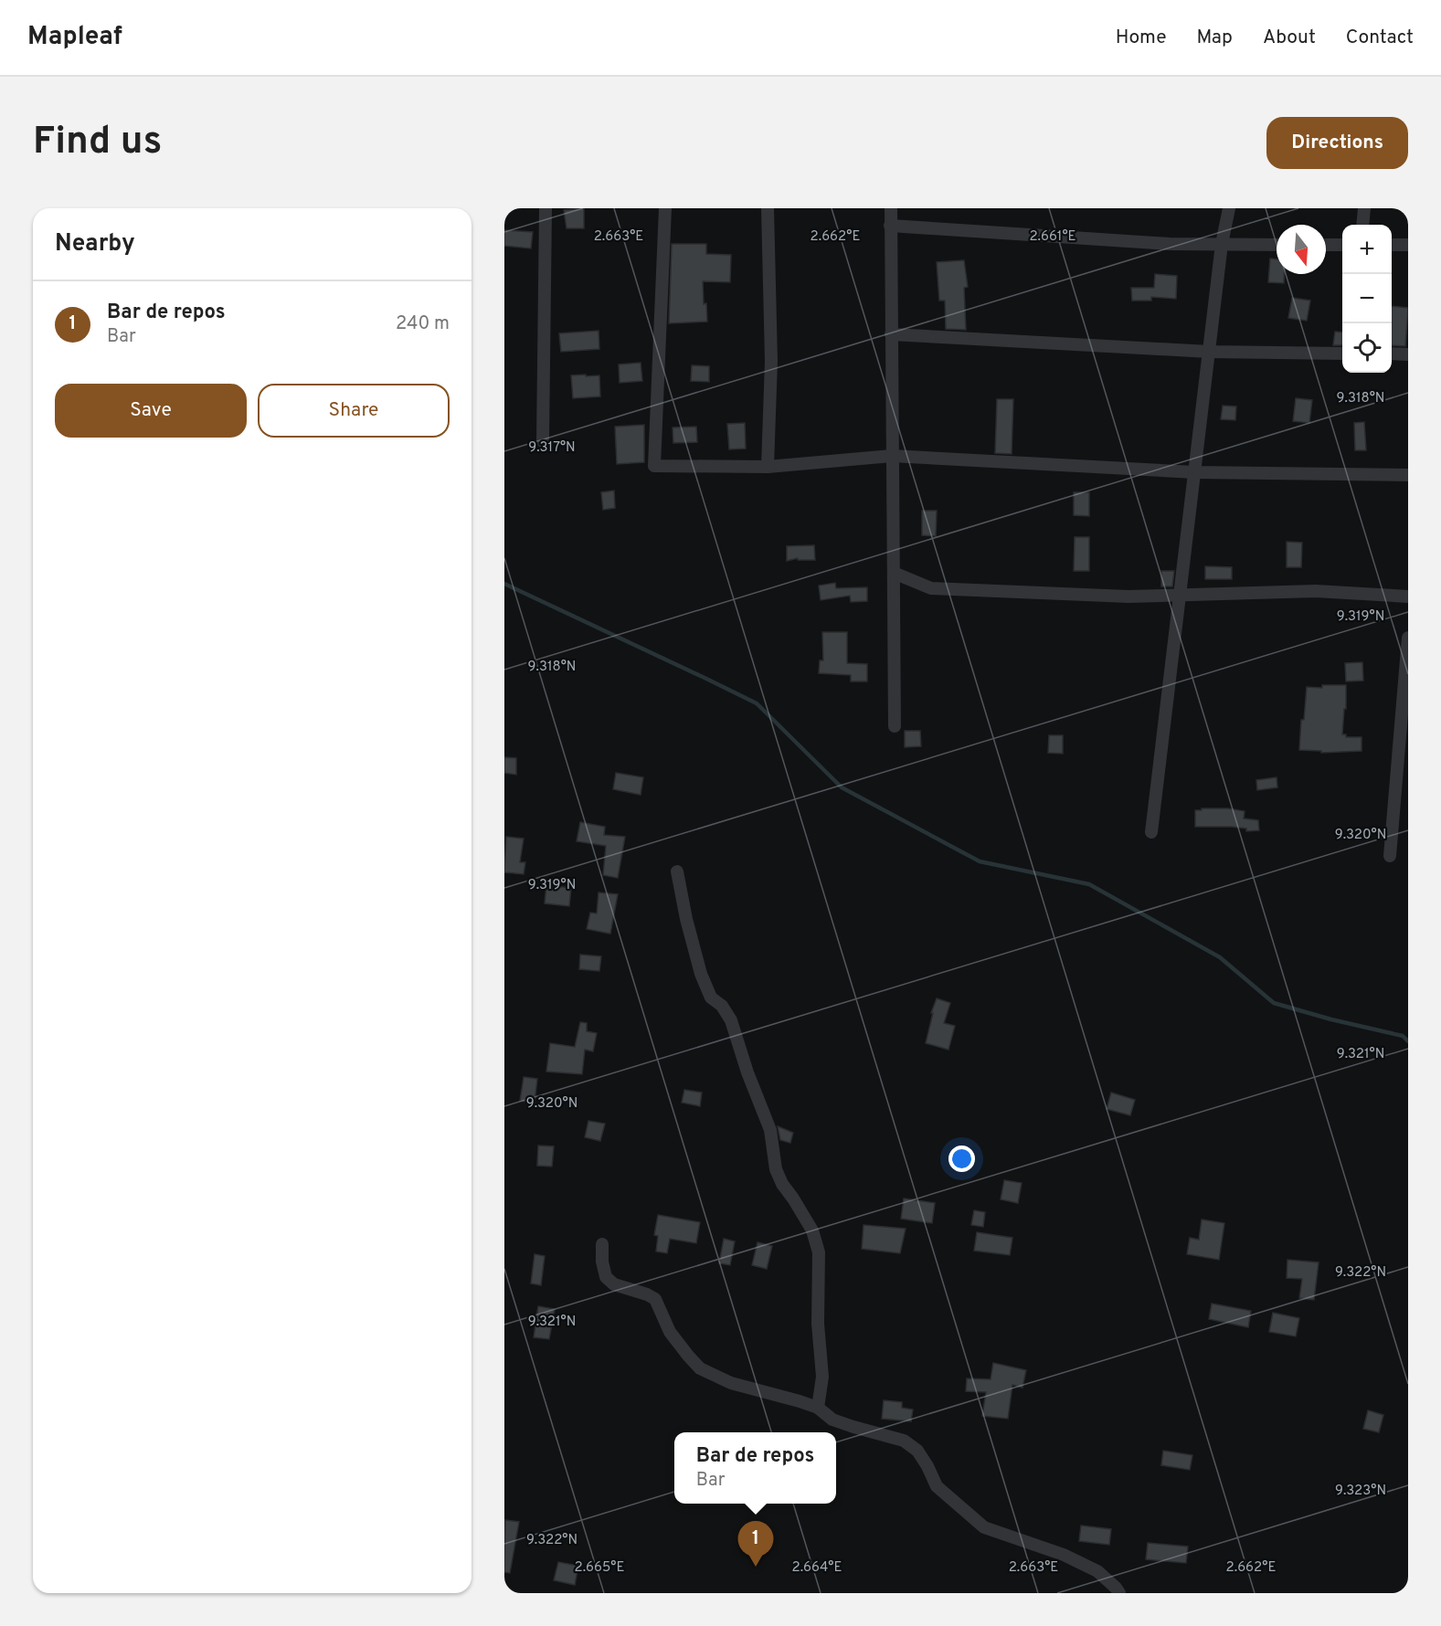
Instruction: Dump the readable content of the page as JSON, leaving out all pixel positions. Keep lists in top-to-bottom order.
{
  "north": "bottom",
  "page": {
    "header": "Mapleaf",
    "nav": [
      "Home",
      "Map",
      "About",
      "Contact"
    ],
    "buttons": [
      "Directions",
      ["Save", "Share"]
    ],
    "title": "Find us",
    "heading": "Nearby",
    "map_buttons": ["+", "−"],
    "list": [
      {
        "mark": "1",
        "name": "Bar de repos",
        "note": "Bar",
        "value": "240 m"
      }
    ],
    "popup": ["Bar de repos", "Bar"],
    "pins": "1"
  },
  "coordinates": [
    "2.663°E",
    "2.662°E",
    "2.661°E",
    "9.318°N",
    "9.317°N",
    "9.319°N",
    "9.320°N",
    "9.321°N",
    "9.322°N",
    "9.323°N",
    "2.665°E",
    "2.664°E"
  ]
}
